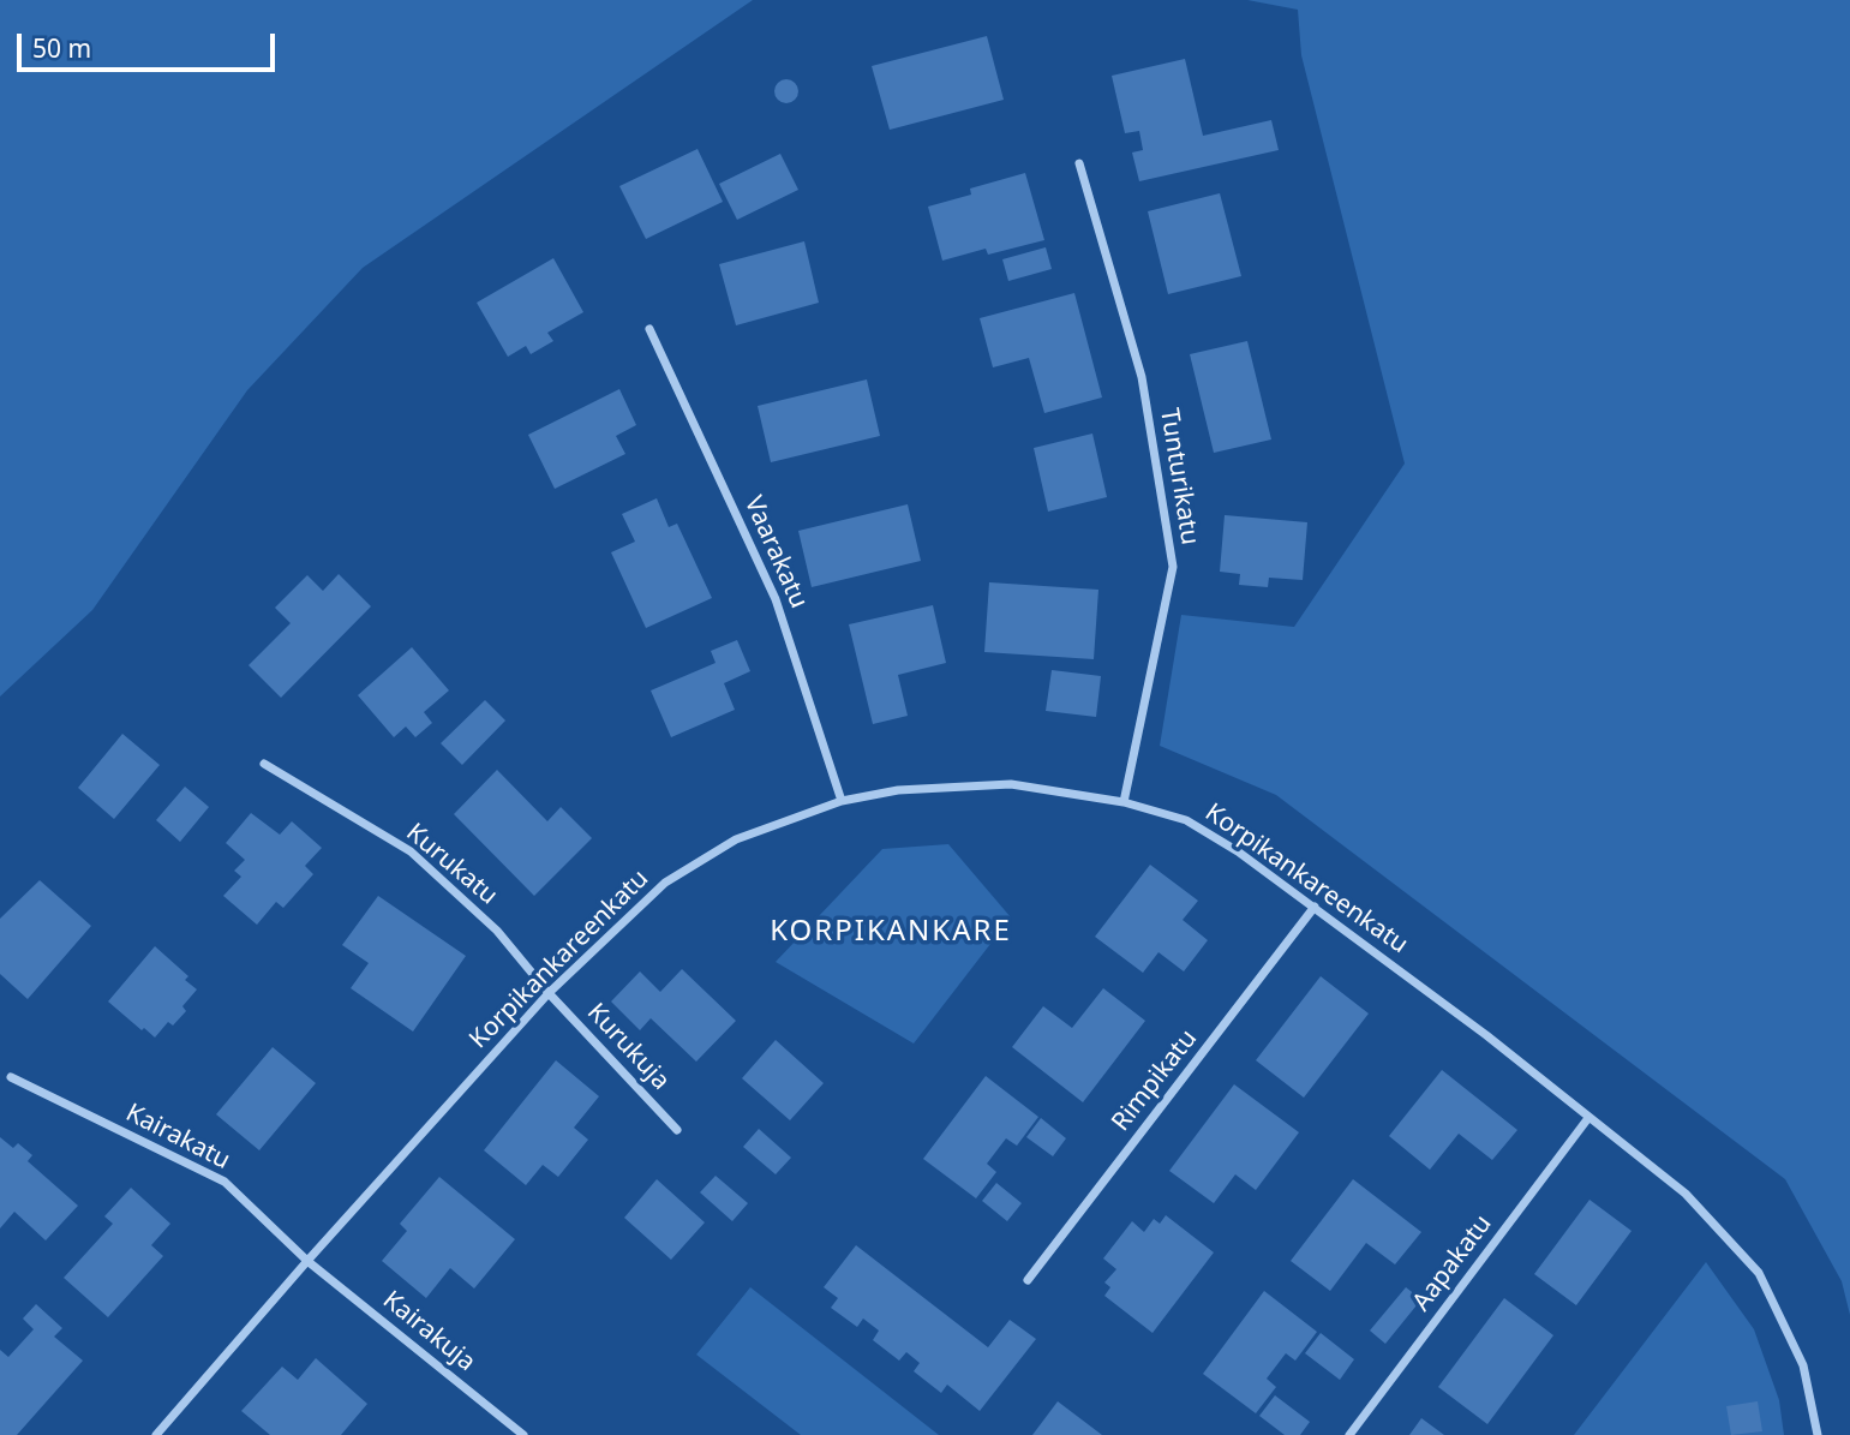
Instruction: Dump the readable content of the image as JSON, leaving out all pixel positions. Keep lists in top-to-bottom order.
{
  "streets": {
    "street": [
      "Tunturikatu",
      "Vaarakatu",
      "Kurukatu",
      "Korpikankareenkatu",
      "Kurukuja",
      "Rimpikatu",
      "Kairakatu",
      "Aapakatu",
      "Kairakuja"
    ]
  },
  "crossings": [
    ["Tunturikatu", "Korpikankareenkatu"],
    ["Vaarakatu", "Korpikankareenkatu"],
    ["Kurukatu", "Korpikankareenkatu"],
    ["Kurukatu", "Kurukuja"],
    ["Korpikankareenkatu", "Kurukuja"],
    ["Korpikankareenkatu", "Rimpikatu"],
    ["Korpikankareenkatu", "Kairakatu"],
    ["Korpikankareenkatu", "Aapakatu"],
    ["Korpikankareenkatu", "Kairakuja"],
    ["Kairakatu", "Kairakuja"]
  ],
  "districts": ["KORPIKANKARE"],
  "scale_bar": "50 m"
}
